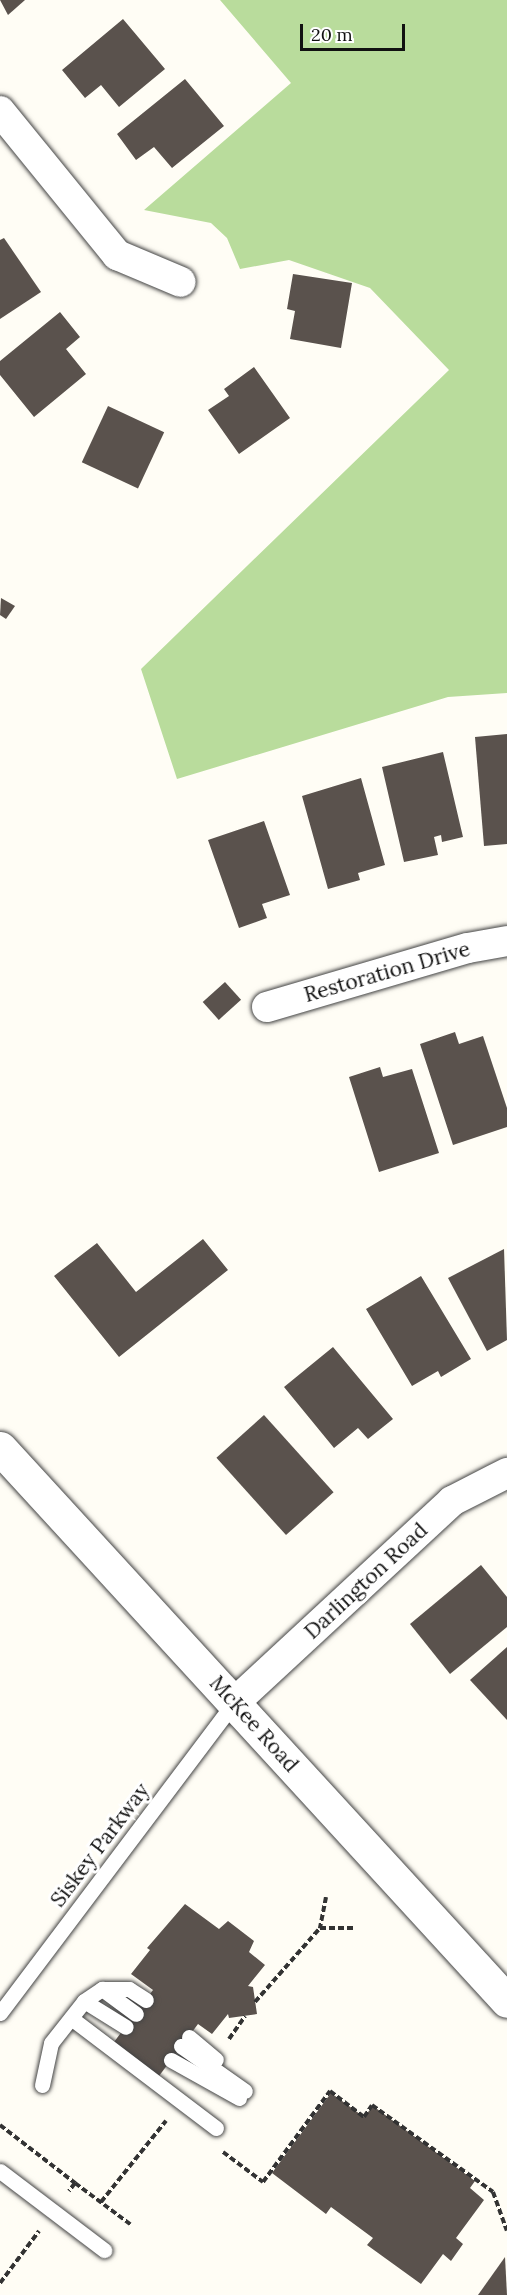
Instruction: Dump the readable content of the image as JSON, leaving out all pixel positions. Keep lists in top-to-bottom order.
{
  "streets": {
    "street": ["Restoration Drive", "Darlington Road", "McKee Road"],
    "lane": ["Siskey Parkway"]
  },
  "crossings": [
    ["Darlington Road", "McKee Road"],
    ["Darlington Road", "Siskey Parkway"],
    ["McKee Road", "Siskey Parkway"]
  ],
  "scale_bar": "20 m"
}
